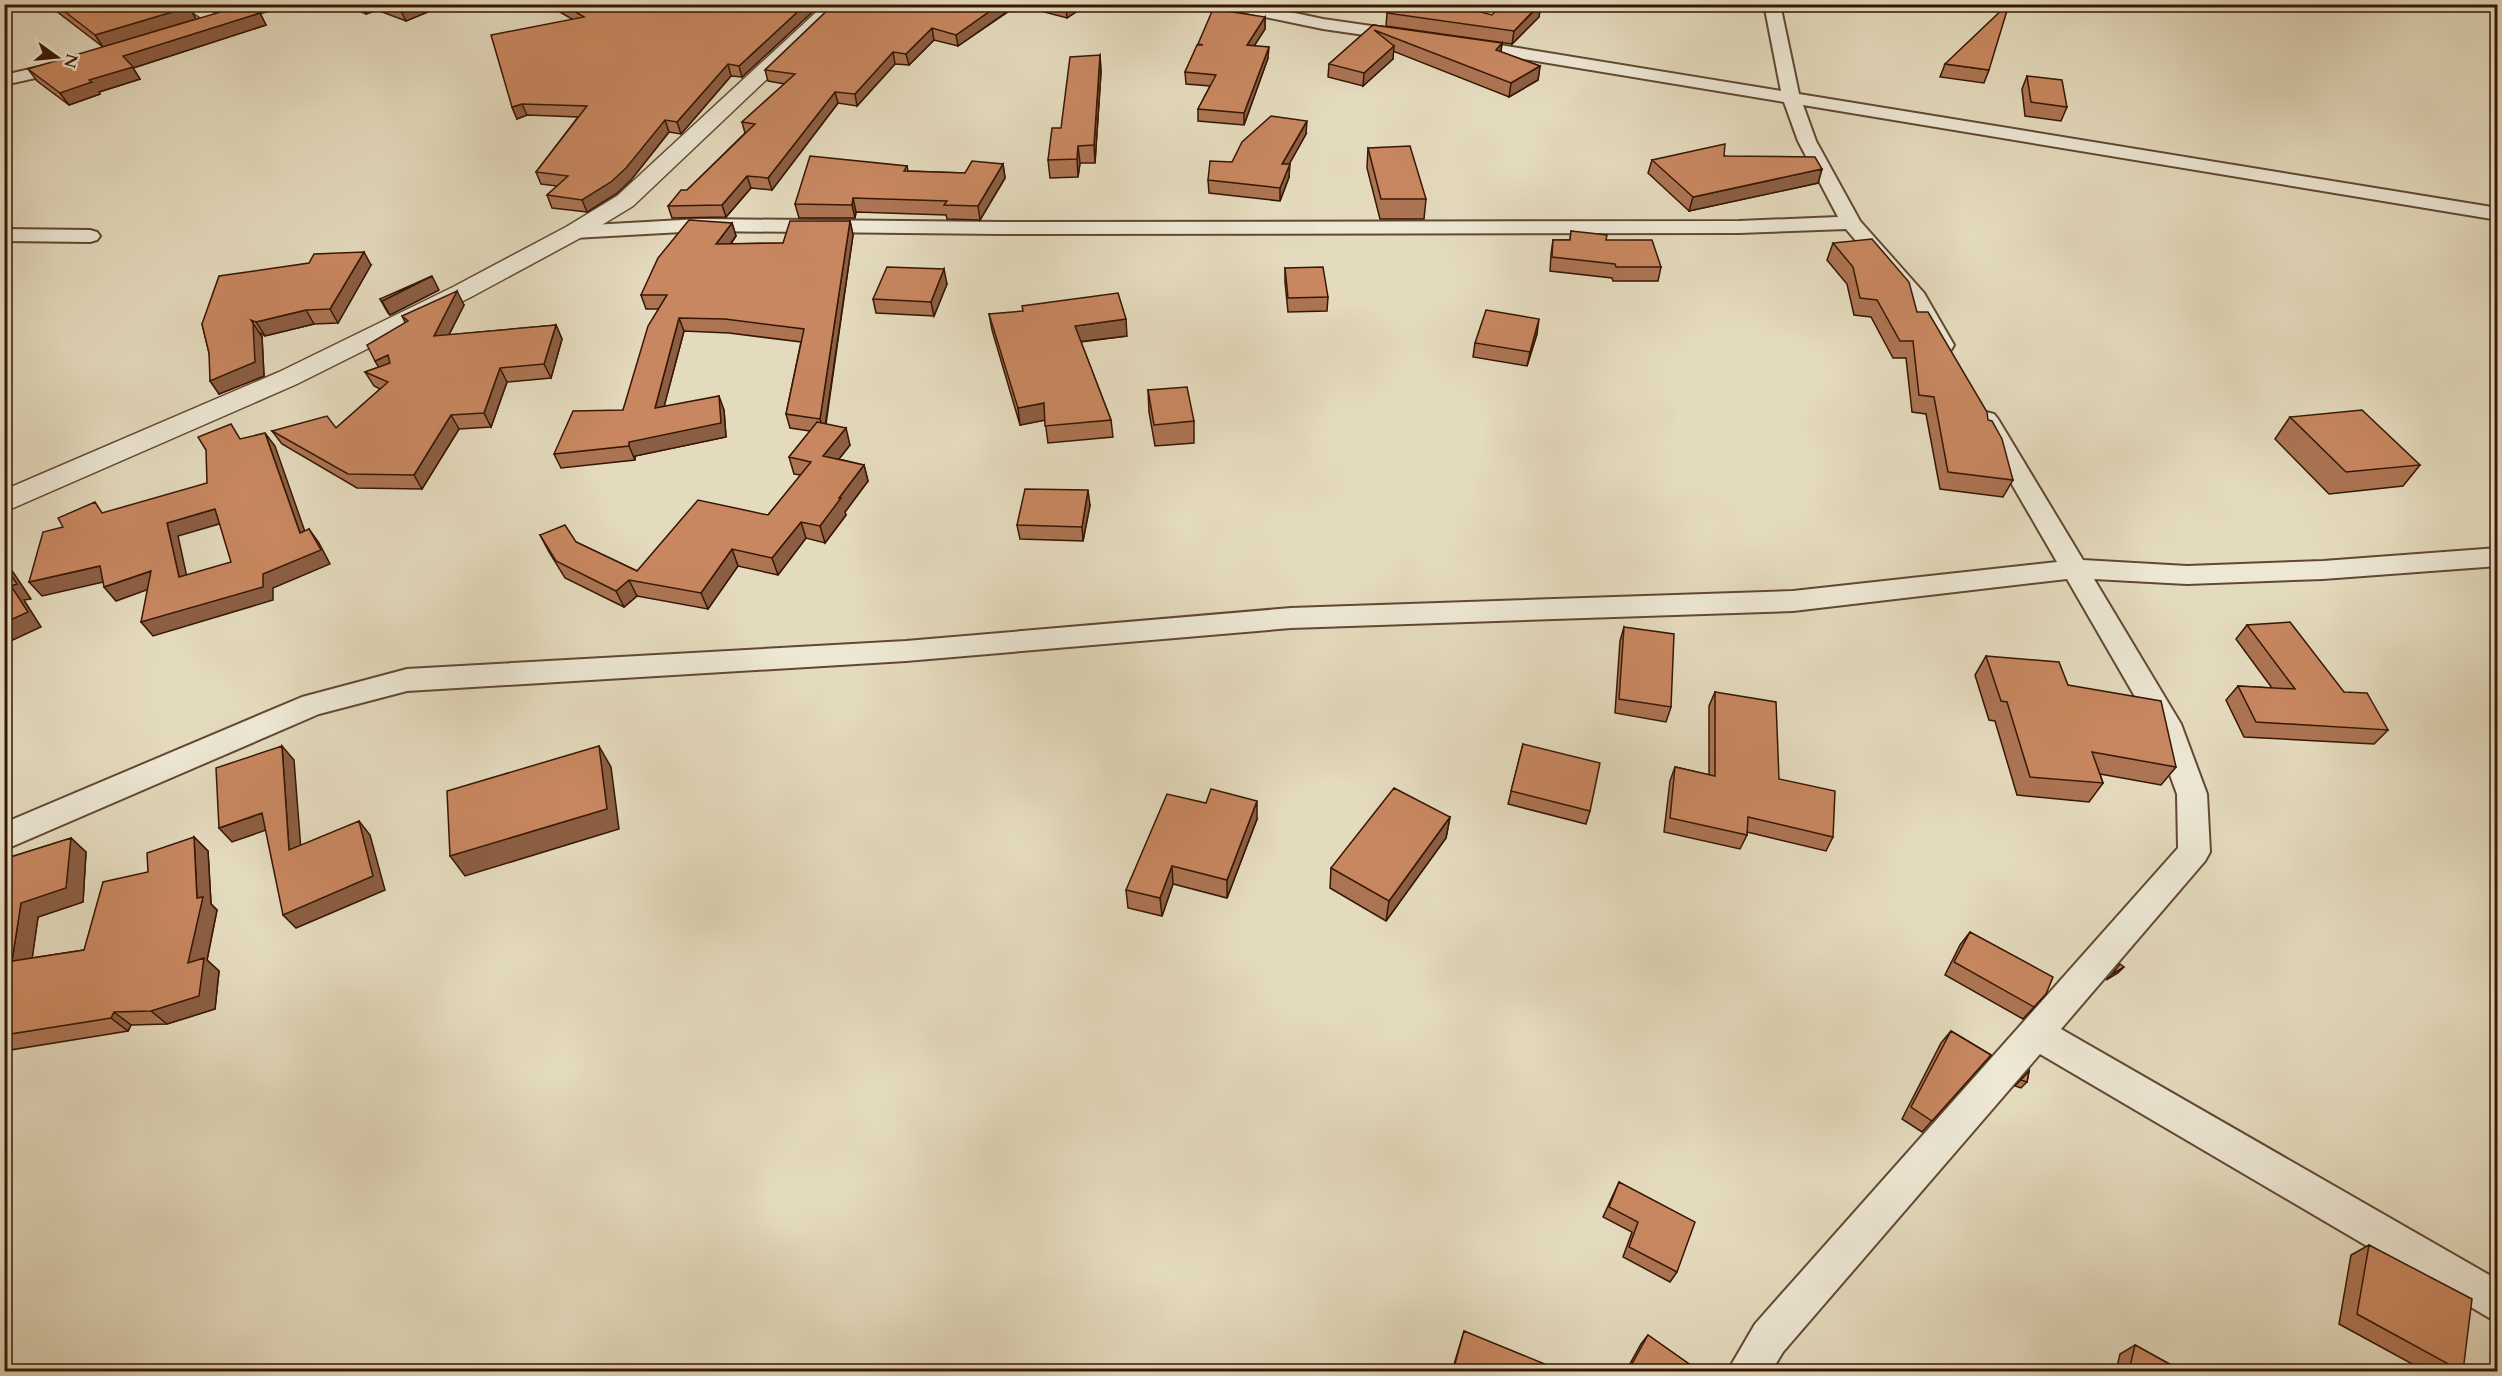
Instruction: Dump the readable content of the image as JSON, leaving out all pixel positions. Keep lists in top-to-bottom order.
{
  "north": "right"
}
